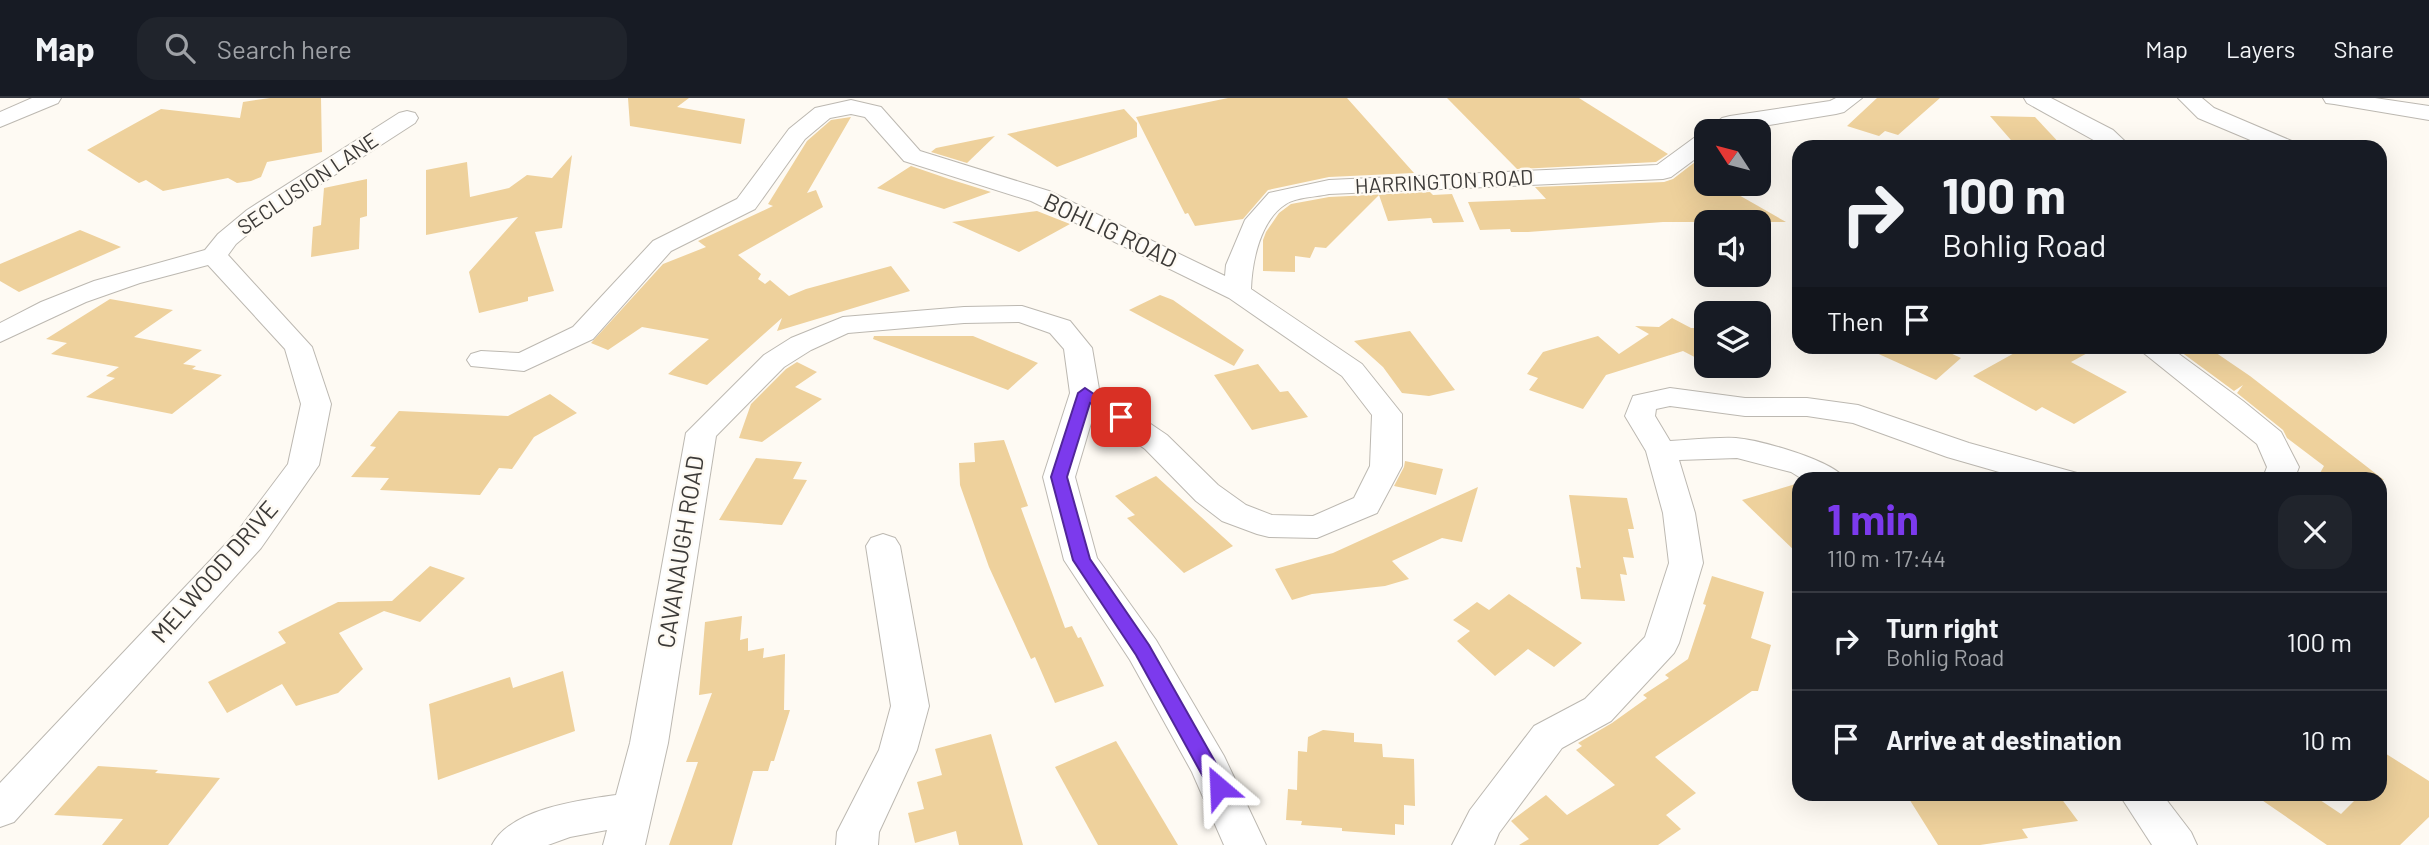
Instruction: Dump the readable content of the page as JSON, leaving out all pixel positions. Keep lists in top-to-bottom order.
{
  "streets": {
    "street": [
      "HARRINGTON ROAD",
      "SECLUSION LANE",
      "BOHLIG ROAD",
      "CAVANAUGH ROAD",
      "MELWOOD DRIVE"
    ]
  },
  "crossings": [
    ["HARRINGTON ROAD", "BOHLIG ROAD"],
    ["SECLUSION LANE", "MELWOOD DRIVE"],
    ["BOHLIG ROAD", "CAVANAUGH ROAD"]
  ],
  "north": "top left",
  "page": {
    "header": "Map",
    "search": "Search here",
    "nav": ["Map", "Layers", "Share"],
    "turn": ["100 m", "Bohlig Road"],
    "then": "Then",
    "heading": ["1 min", "110 m · 17:44"],
    "list": [
      {
        "name": "Turn right",
        "note": "Bohlig Road",
        "value": "100 m"
      },
      {
        "name": "Arrive at destination",
        "value": "10 m"
      }
    ]
  }
}
